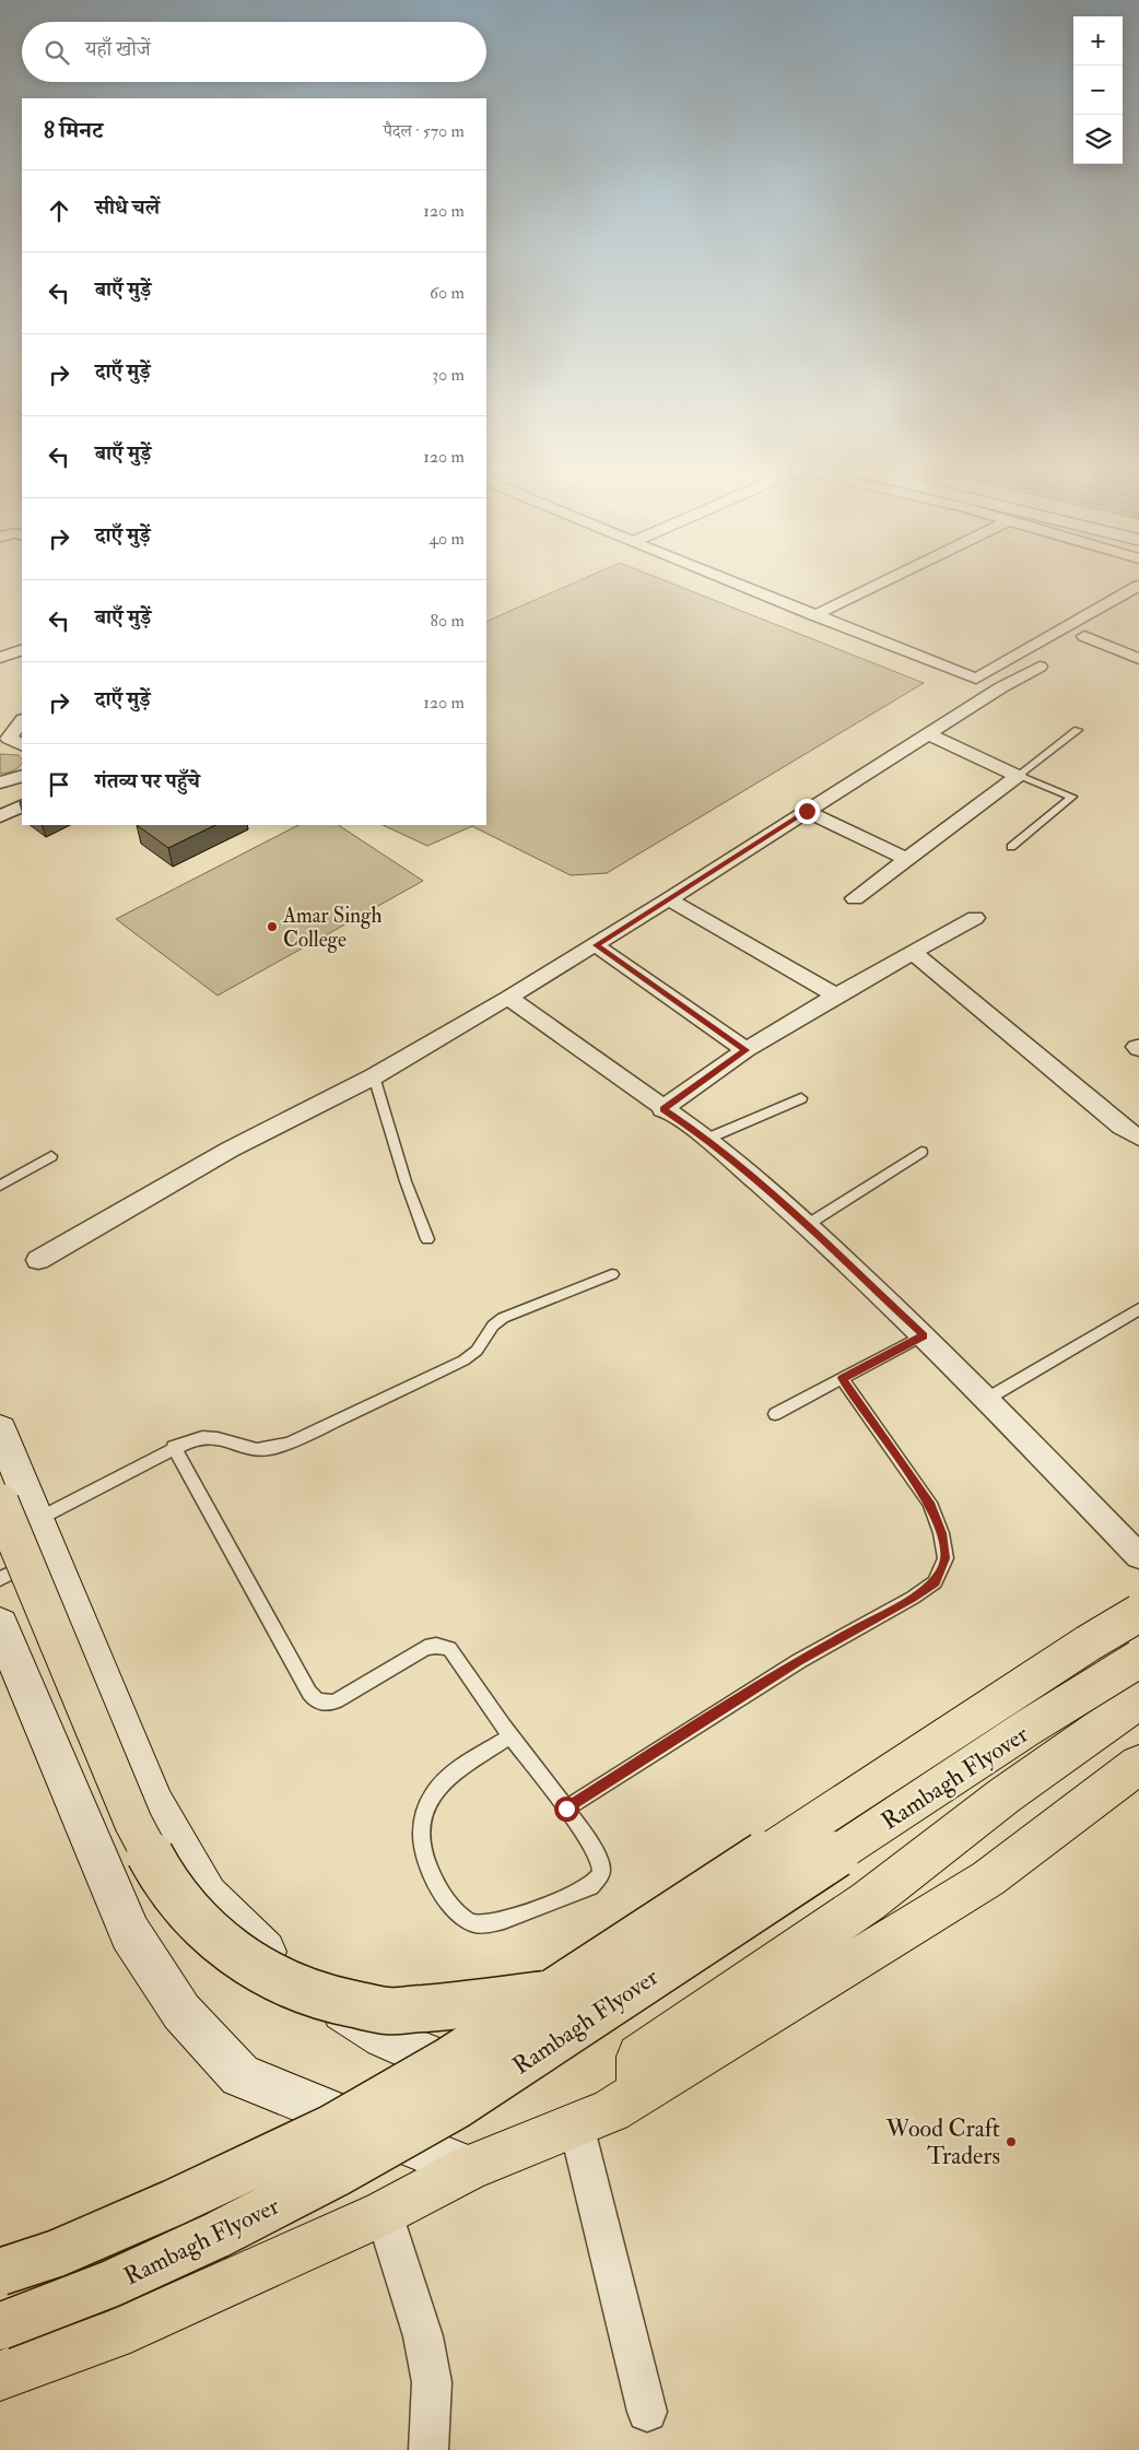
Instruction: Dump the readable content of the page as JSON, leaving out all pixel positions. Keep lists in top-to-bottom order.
{
  "streets": {
    "main road": ["Rambagh Flyover"]
  },
  "places": ["Amar Singh College", "Wood Craft Traders"],
  "page": {
    "map_buttons": ["+", "−"],
    "search": "यहाँ खोजें",
    "heading": ["8 मिनट", "पैदल · 570 m"],
    "list": [
      ["सीधे चलें", "120 m"],
      ["बाएँ मुड़ें", "60 m"],
      ["दाएँ मुड़ें", "30 m"],
      ["बाएँ मुड़ें", "120 m"],
      ["दाएँ मुड़ें", "40 m"],
      ["बाएँ मुड़ें", "80 m"],
      ["दाएँ मुड़ें", "120 m"],
      "गंतव्य पर पहुँचे"
    ]
  }
}
